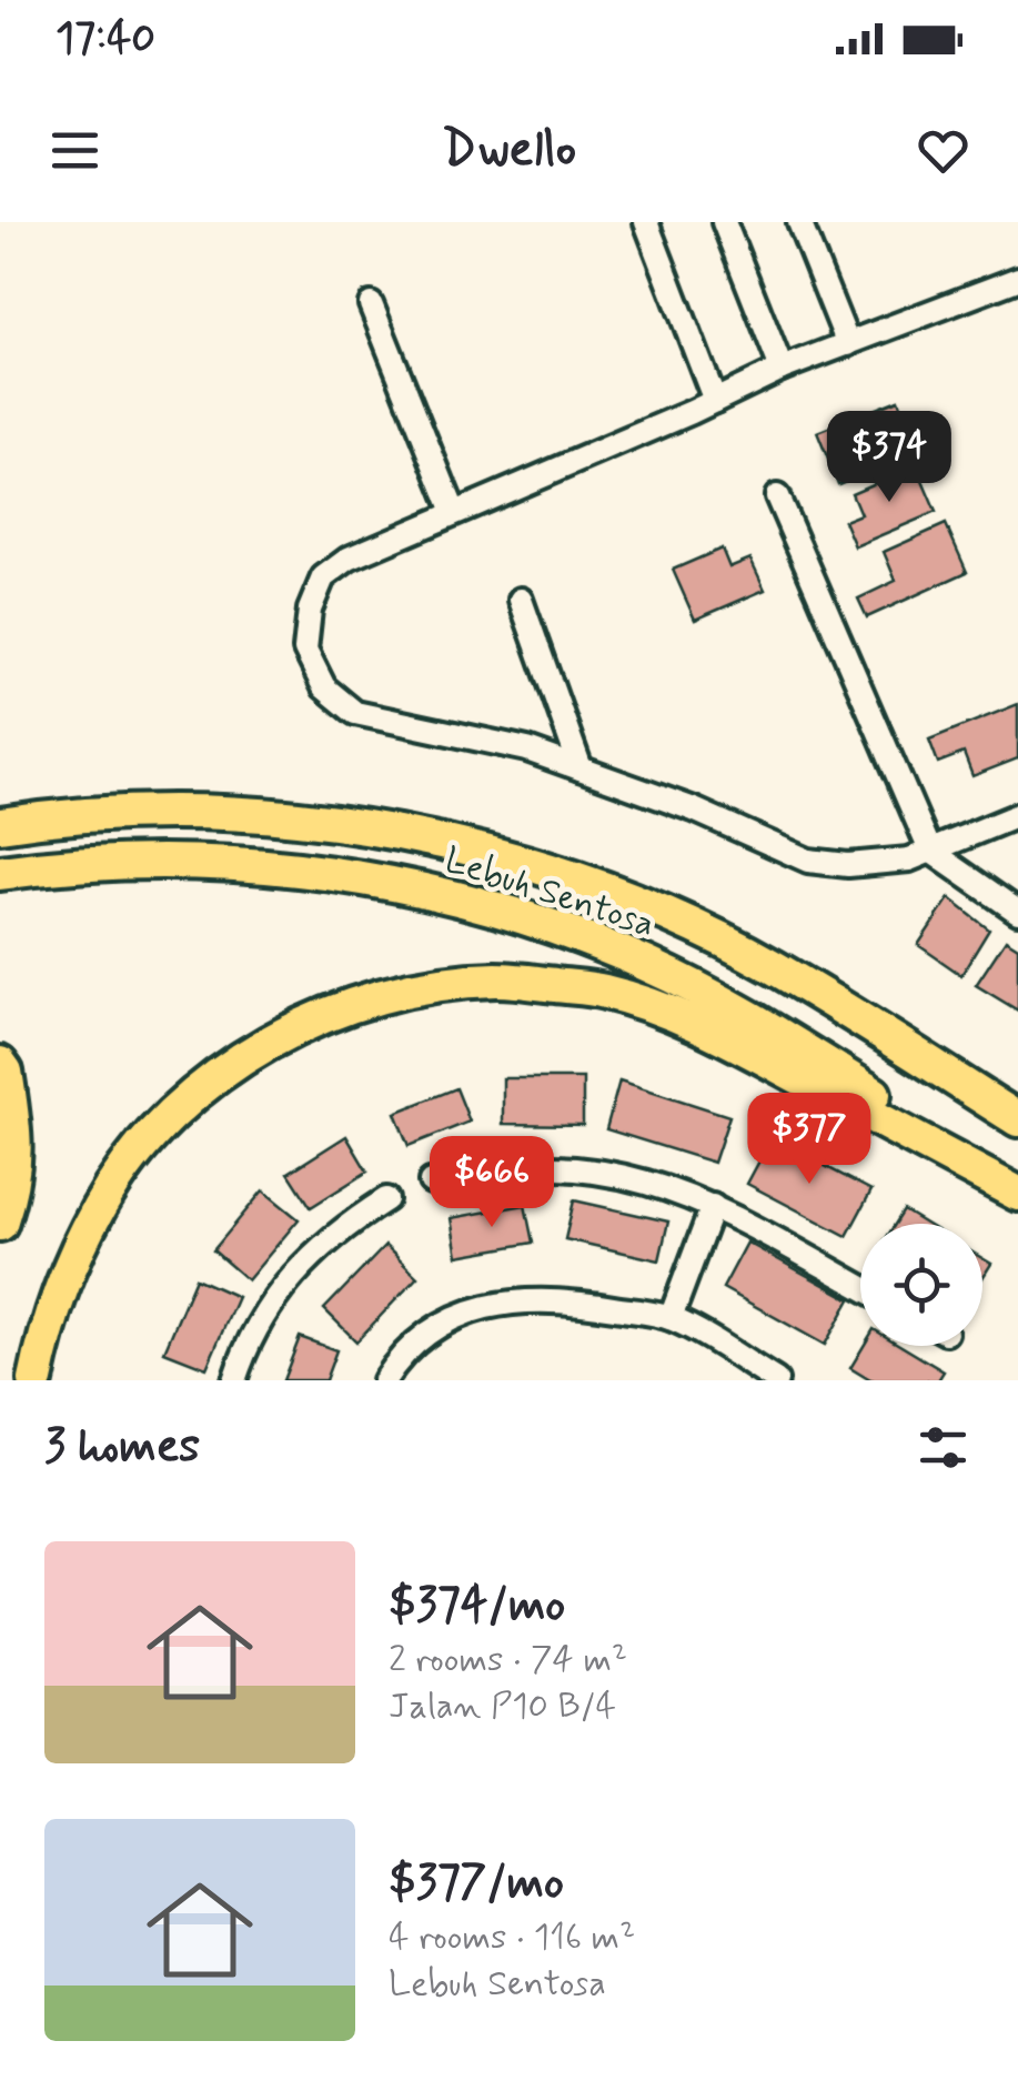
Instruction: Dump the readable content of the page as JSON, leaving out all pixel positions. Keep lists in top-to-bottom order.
{
  "streets": {
    "main road": ["Lebuh Sentosa"]
  },
  "page": {
    "status": "17:40",
    "header": "Dwello",
    "price": ["$374", "$377", "$666"],
    "heading": "3 homes",
    "list": [
      {
        "name": "$374/mo",
        "note": "2 rooms · 74 m² · Jalan P10 B/4"
      },
      {
        "name": "$377/mo",
        "note": "4 rooms · 116 m² · Lebuh Sentosa"
      }
    ]
  }
}
